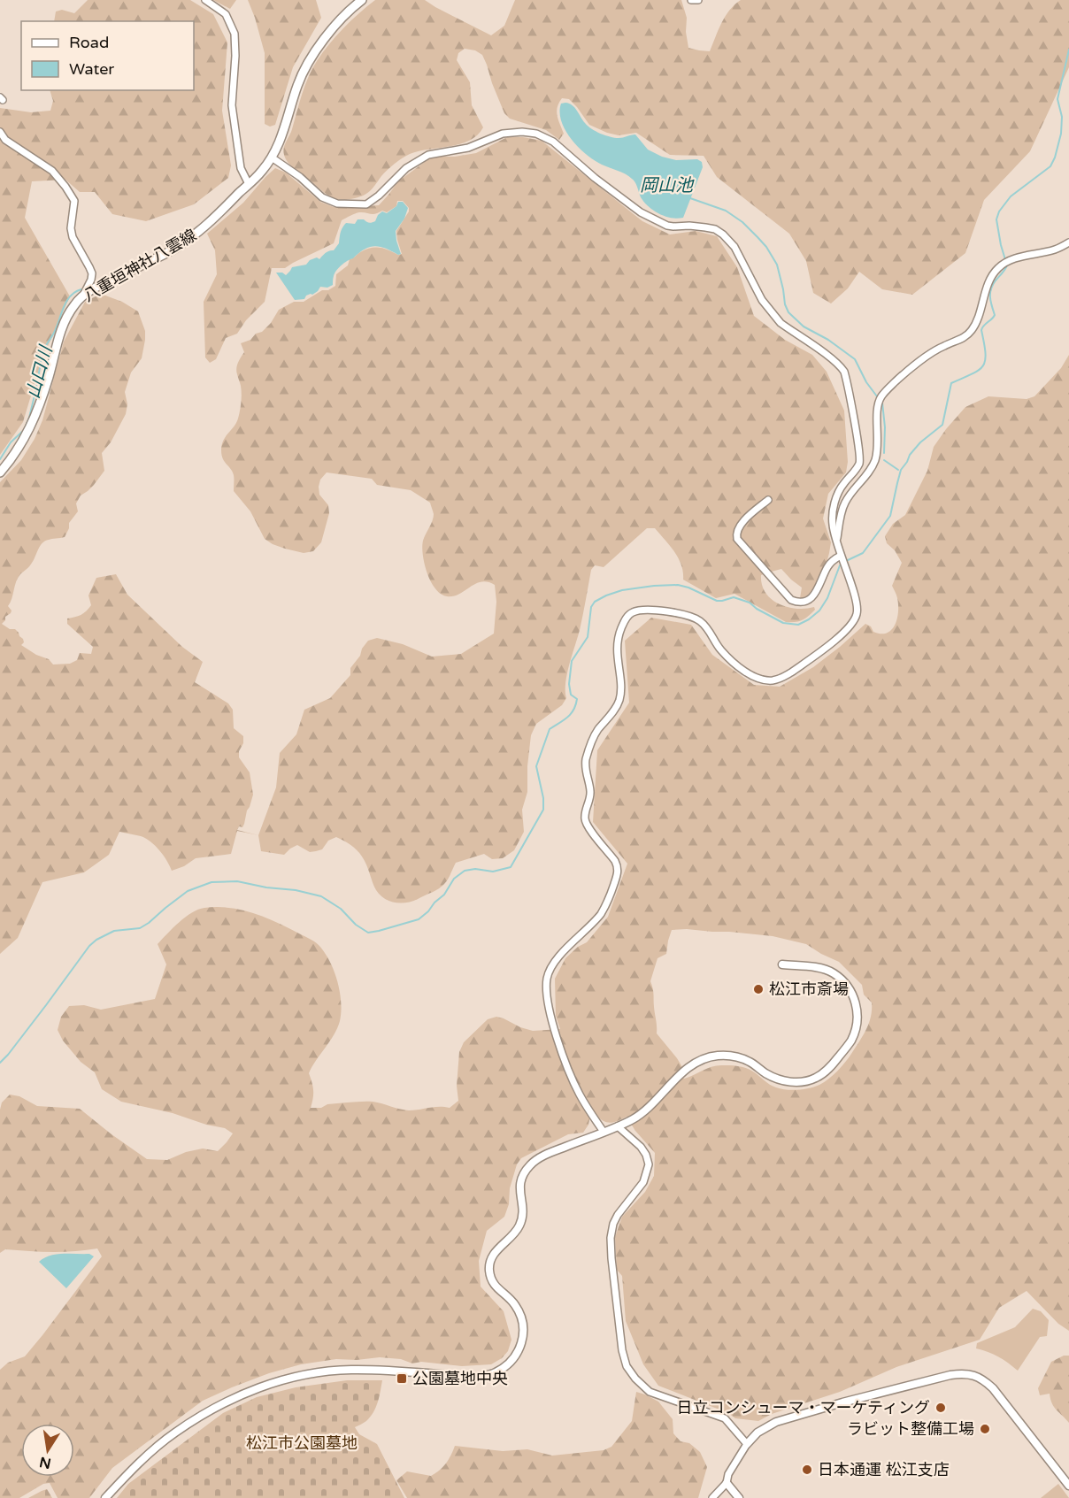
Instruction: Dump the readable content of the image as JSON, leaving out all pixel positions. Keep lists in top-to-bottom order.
{
  "streets": {
    "main road": ["八重垣神社八雲線"]
  },
  "water": ["岡山池", "山口川"],
  "parks": ["松江市公園墓地"],
  "places": {
    "other": [
      "松江市斎場",
      "日立コンシューマ・マーケティング",
      "ラビット整備工場",
      "日本通運 松江支店"
    ],
    "transit": ["公園墓地中央"]
  },
  "legend": ["Road", "Water"],
  "north": "bottom"
}
